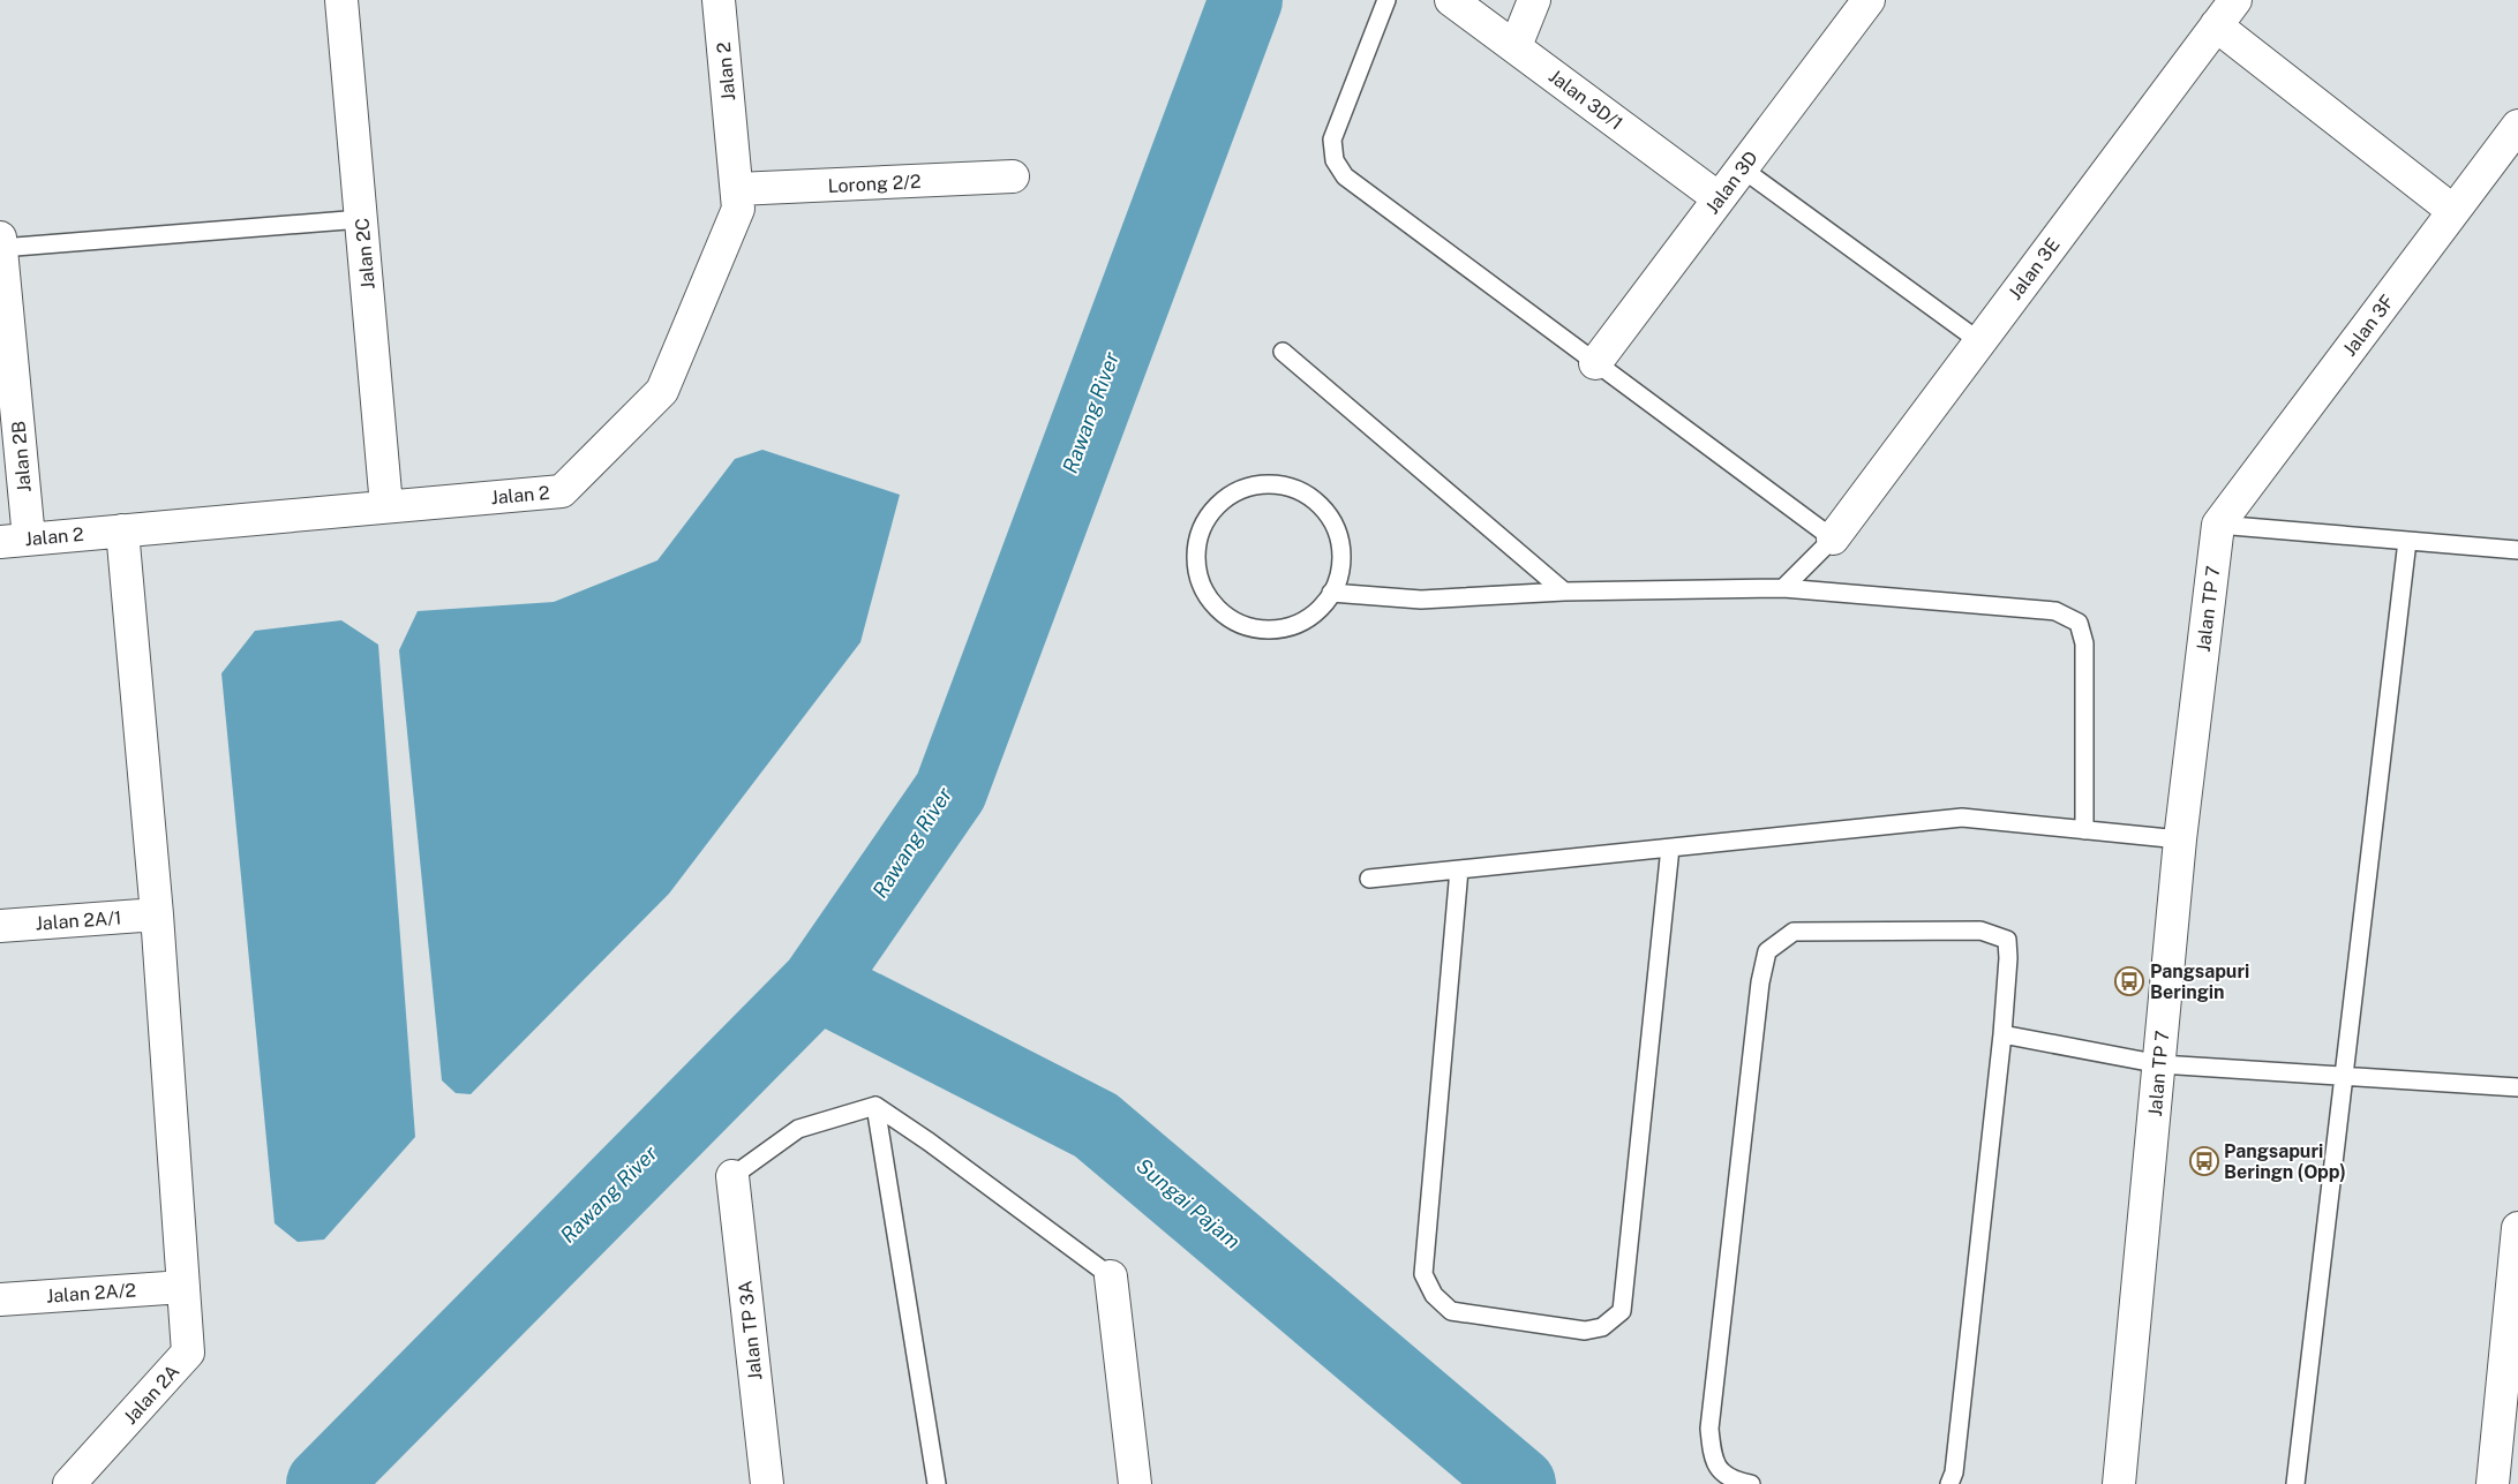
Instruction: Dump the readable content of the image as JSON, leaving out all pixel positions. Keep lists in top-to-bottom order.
{
  "streets": {
    "street": [
      "Jalan 2",
      "Jalan 3D/1",
      "Jalan 3D",
      "Lorong 2/2",
      "Jalan 2C",
      "Jalan 3E",
      "Jalan 3F",
      "Jalan 2B",
      "Jalan TP 7",
      "Jalan 2A/1",
      "Jalan 2A/2",
      "Jalan TP 3A",
      "Jalan 2A"
    ]
  },
  "crossings": [
    ["Jalan 2", "Lorong 2/2"],
    ["Jalan 2", "Jalan 2C"],
    ["Jalan 2", "Jalan 2B"],
    ["Jalan 2", "Jalan 2A"],
    ["Jalan 3D/1", "Jalan 3D"],
    ["Jalan 3F", "Jalan TP 7"],
    ["Jalan 2A/1", "Jalan 2A"],
    ["Jalan 2A/2", "Jalan 2A"]
  ],
  "water": ["Rawang River", "Sungai Pajam"],
  "places": {
    "bus stop": ["Pangsapuri Beringin", "Pangsapuri Beringn (Opp)"]
  }
}
